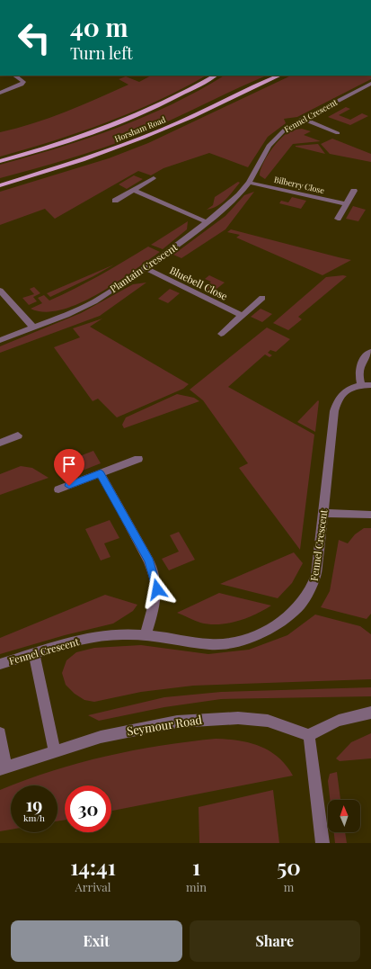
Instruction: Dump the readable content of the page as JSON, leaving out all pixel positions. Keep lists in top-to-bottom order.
{
  "streets": {
    "main road": ["Horsham Road"],
    "street": [
      "Fennel Crescent",
      "Bilberry Close",
      "Plantain Crescent",
      "Bluebell Close",
      "Seymour Road"
    ]
  },
  "crossings": [
    ["Fennel Crescent", "Plantain Crescent"],
    ["Bilberry Close", "Plantain Crescent"],
    ["Plantain Crescent", "Bluebell Close"]
  ],
  "north": "top",
  "page": {
    "turn": ["40 m", "Turn left"],
    "speed": "19 km/h",
    "limit": "30",
    "eta": [
      "14:41",
      "Arrival",
      "1",
      "min",
      "50",
      "m"
    ],
    "buttons": ["Exit", "Share"]
  }
}
